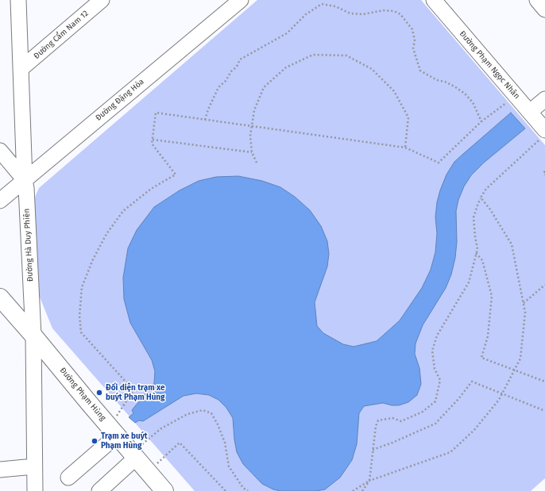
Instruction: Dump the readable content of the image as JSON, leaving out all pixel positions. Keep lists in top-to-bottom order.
{
  "streets": {
    "main road": ["Đường Phạm Hùng"],
    "street": [
      "Đường Cẩm Nam 12",
      "Đường Phạm Ngọc Nhân",
      "Đường Đặng Hòa",
      "Đường Hà Duy Phiên"
    ]
  },
  "crossings": [
    ["Đường Cẩm Nam 12", "Đường Hà Duy Phiên"],
    ["Đường Đặng Hòa", "Đường Hà Duy Phiên"],
    ["Đường Hà Duy Phiên", "Đường Phạm Hùng"]
  ],
  "places": ["Đối diện trạm xe buýt Phạm Hùng", "Trạm xe buýt Phạm Hùng"]
}
